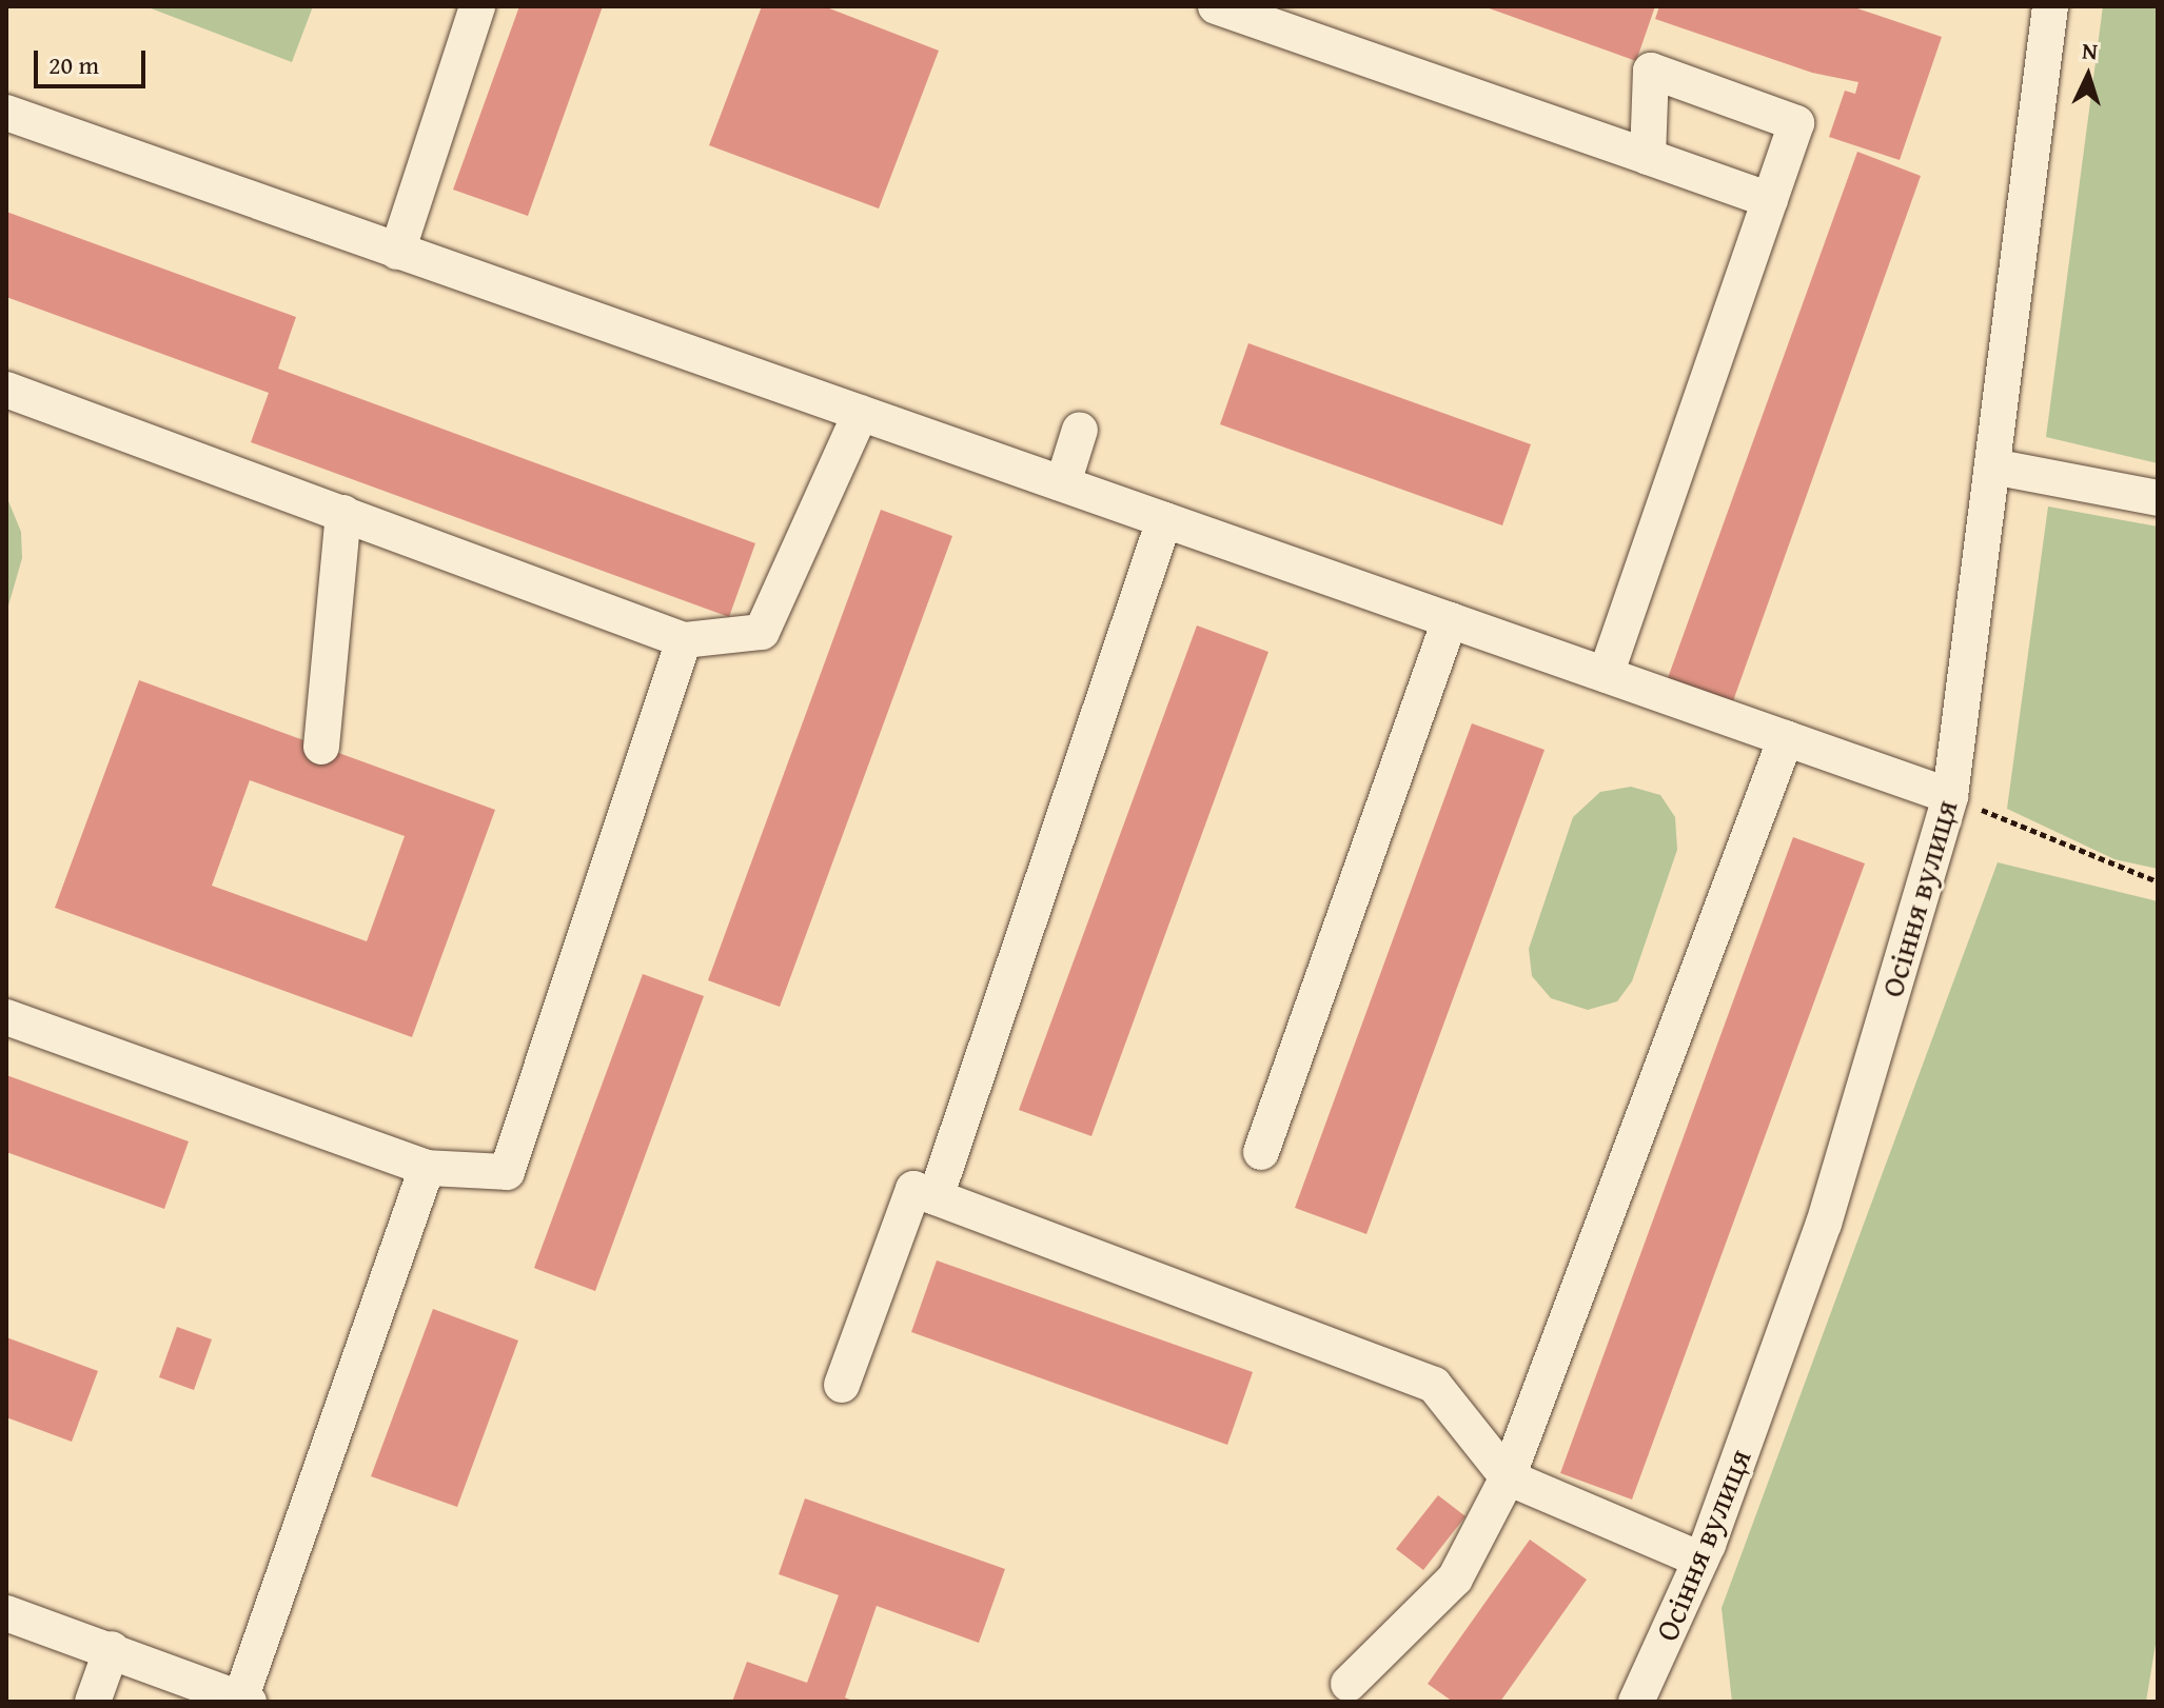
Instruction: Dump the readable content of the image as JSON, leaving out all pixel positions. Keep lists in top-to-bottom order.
{
  "streets": {
    "street": ["Осіння вулиця"]
  },
  "scale_bar": "20 m",
  "north": "top"
}
